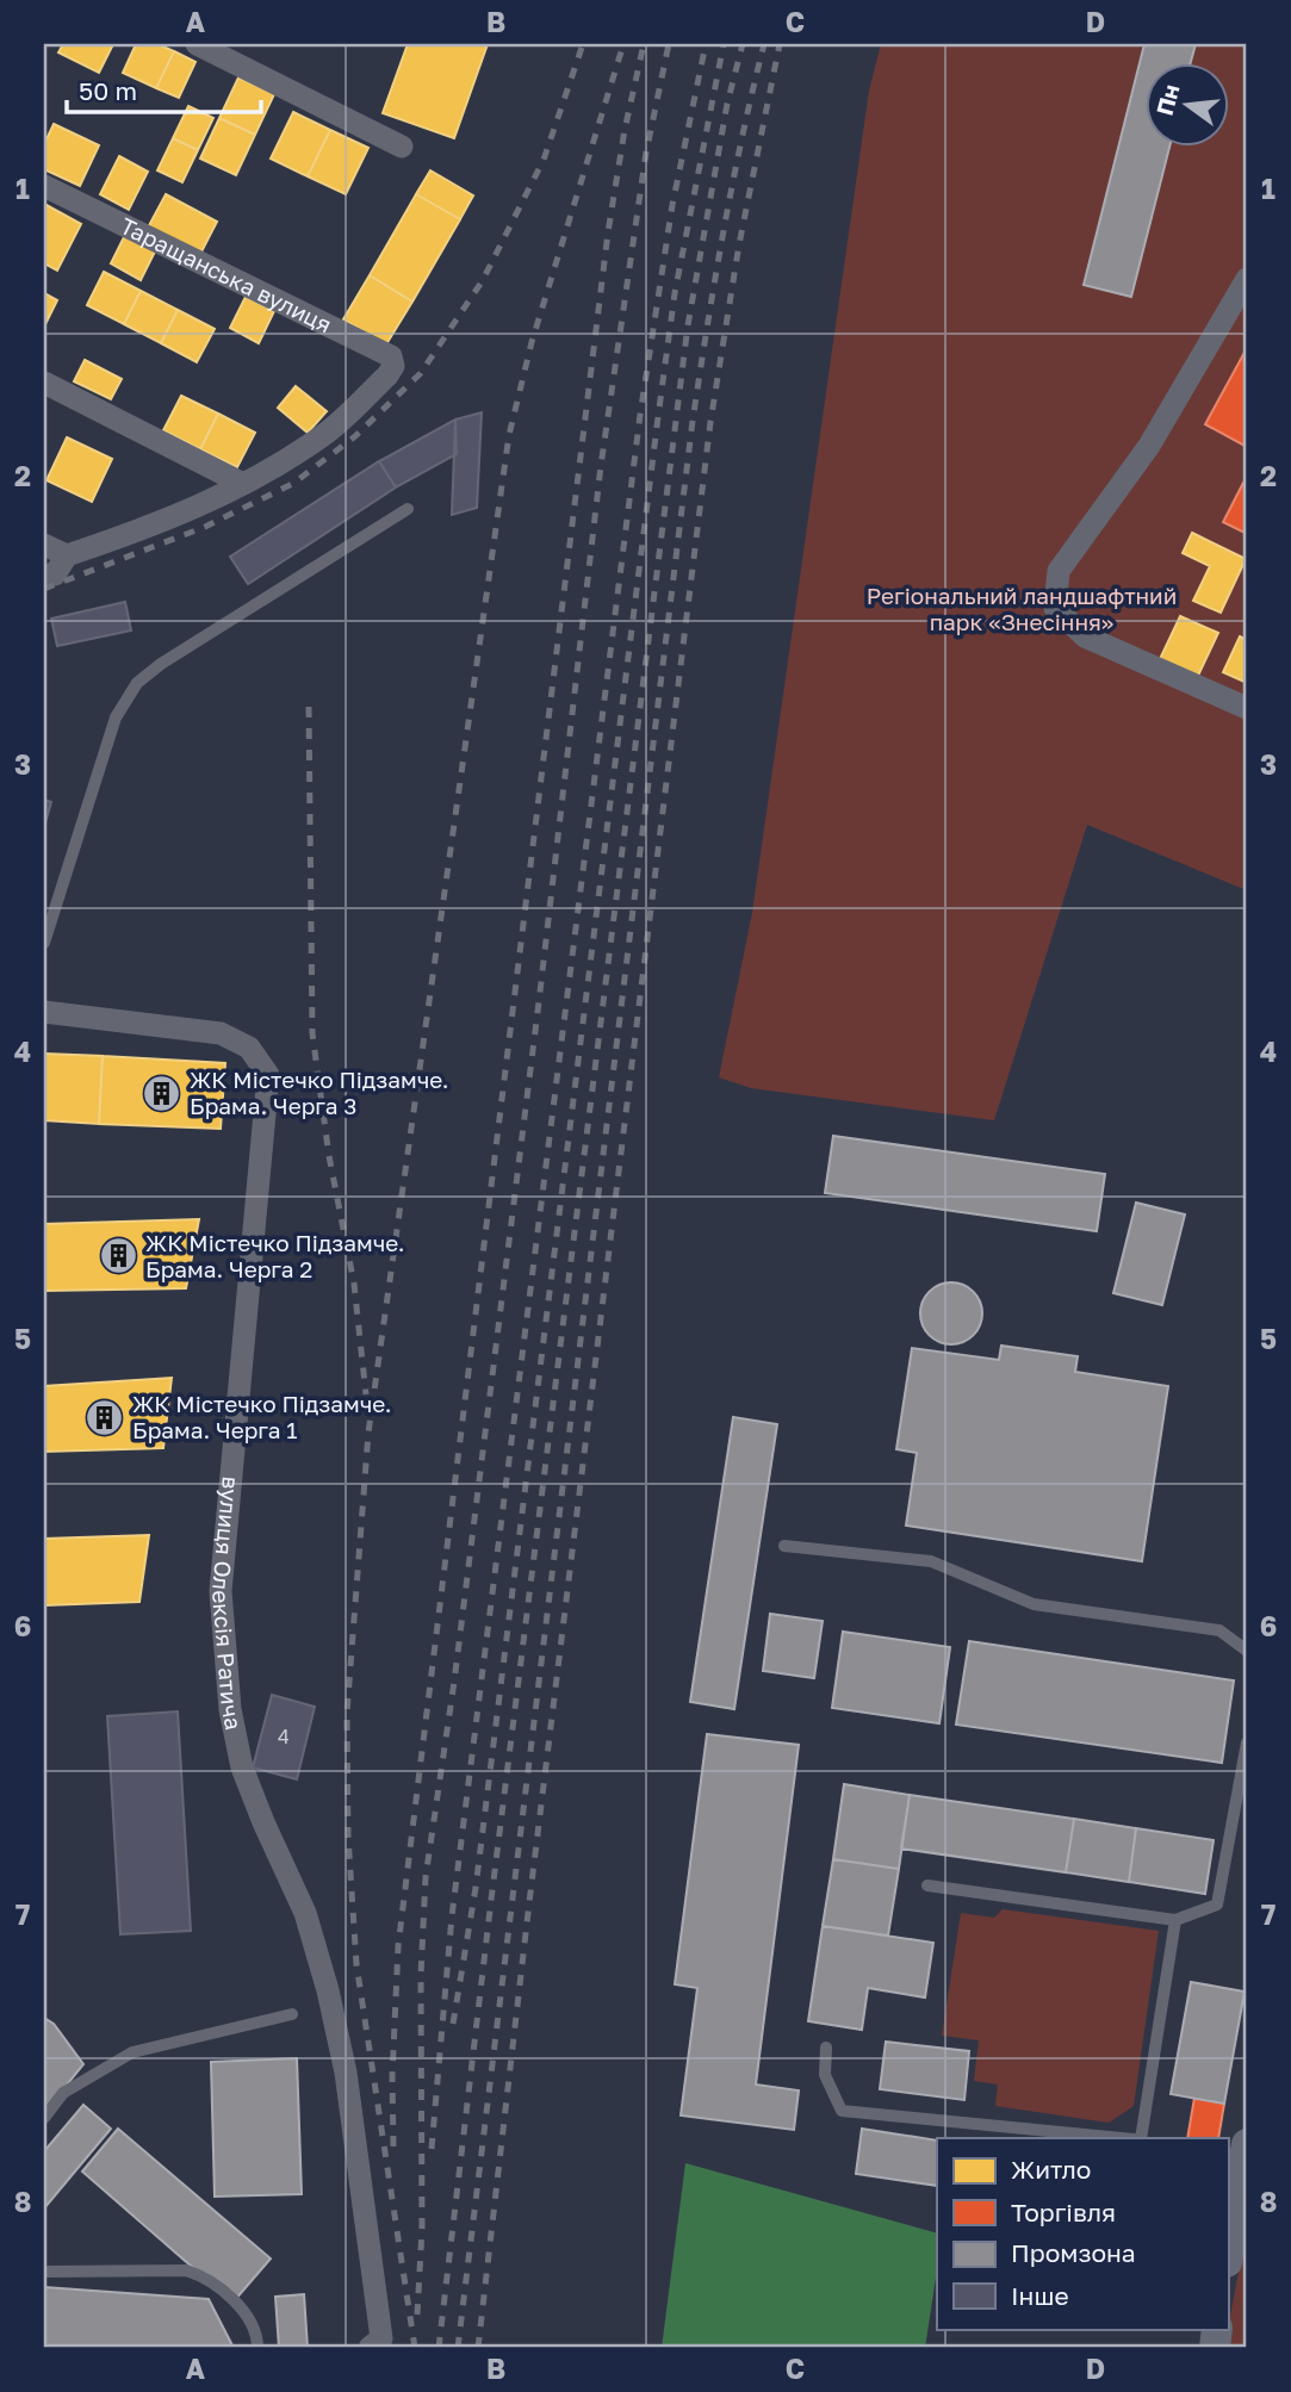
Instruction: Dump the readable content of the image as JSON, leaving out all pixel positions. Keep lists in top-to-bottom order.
{
  "streets": {
    "street": ["Таращанська вулиця", "вулиця Олексія Ратича"]
  },
  "parks": ["Регіональний ландшафтний парк «Знесіння»"],
  "places": {
    "building": ["ЖК Містечко Підзамче. Брама. Черга 3", "ЖК Містечко Підзамче. Брама. Черга 2", "ЖК Містечко Підзамче. Брама. Черга 1"]
  },
  "house_numbers": ["4"],
  "legend": [
    "Житло",
    "Торгівля",
    "Промзона",
    "Інше"
  ],
  "scale_bar": "50 m",
  "north": "left",
  "grid": {
    "columns": [
      "A",
      "B",
      "C",
      "D"
    ],
    "rows": [
      "1",
      "2",
      "3",
      "4",
      "5",
      "6",
      "7",
      "8"
    ]
  }
}
